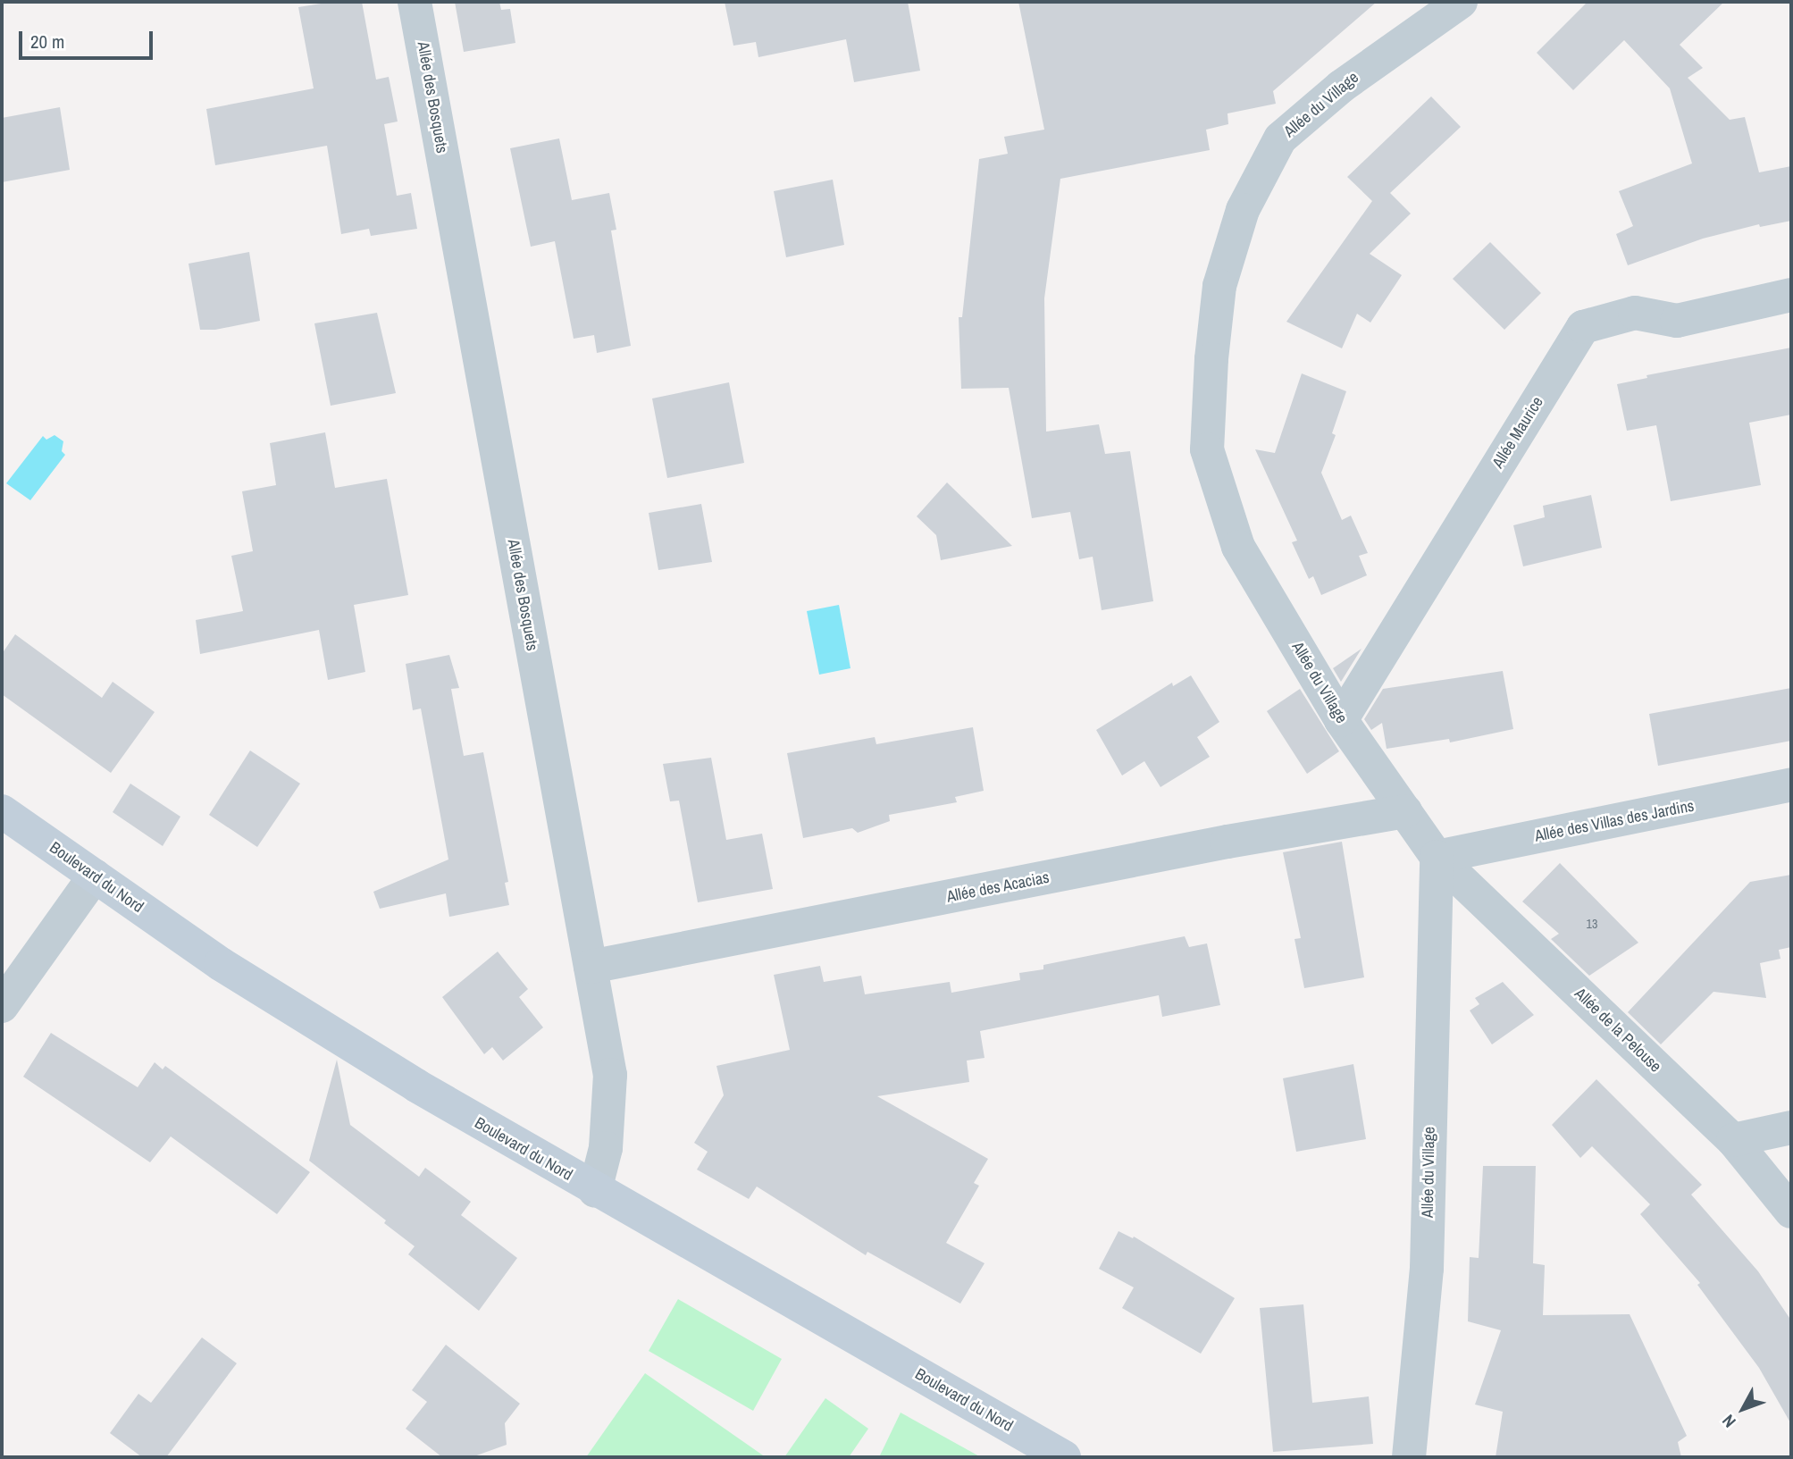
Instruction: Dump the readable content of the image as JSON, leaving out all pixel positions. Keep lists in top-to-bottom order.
{
  "streets": {
    "street": [
      "Allée des Bosquets",
      "Allée du Village",
      "Allée Maurice",
      "Allée des Villas des Jardins",
      "Boulevard du Nord",
      "Allée des Acacias",
      "Allée de la Pelouse"
    ]
  },
  "crossings": [
    ["Allée des Bosquets", "Boulevard du Nord"],
    ["Allée des Bosquets", "Allée des Acacias"],
    ["Allée du Village", "Allée Maurice"],
    ["Allée du Village", "Allée des Villas des Jardins"],
    ["Allée du Village", "Allée des Acacias"],
    ["Allée du Village", "Allée de la Pelouse"],
    ["Allée des Villas des Jardins", "Allée de la Pelouse"]
  ],
  "house_numbers": ["13"],
  "scale_bar": "20 m",
  "north": "bottom left"
}
